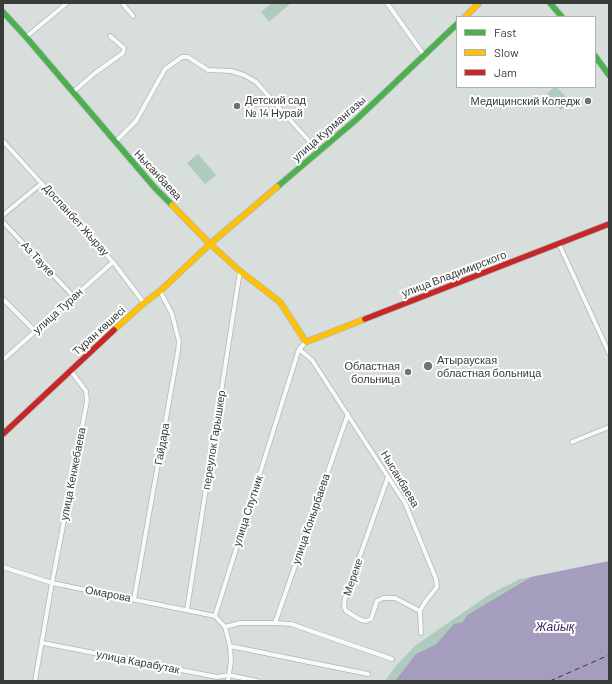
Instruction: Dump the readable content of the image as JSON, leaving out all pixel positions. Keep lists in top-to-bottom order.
{
  "streets": {
    "street": [
      "улица Курмангазы",
      "Нысанбаева",
      "Доспанбет Жырау",
      "Аз Тауке",
      "улица Владимирского",
      "улица Туран",
      "Тұран көшесі",
      "переулок Гарышкер",
      "Гайдара",
      "улица Кенжебаева",
      "улица Спутник",
      "улица Конырбаева",
      "Мереке",
      "Омарова",
      "улица Карабутак"
    ]
  },
  "crossings": [
    ["улица Курмангазы", "Нысанбаева"],
    ["улица Курмангазы", "Тұран көшесі"],
    ["Нысанбаева", "улица Владимирского"],
    ["Нысанбаева", "Тұран көшесі"],
    ["Нысанбаева", "переулок Гарышкер"],
    ["Нысанбаева", "улица Спутник"],
    ["Нысанбаева", "улица Конырбаева"],
    ["Нысанбаева", "Мереке"],
    ["Доспанбет Жырау", "улица Туран"],
    ["Доспанбет Жырау", "Тұран көшесі"],
    ["Аз Тауке", "улица Туран"],
    ["улица Владимирского", "улица Спутник"],
    ["Тұран көшесі", "Гайдара"],
    ["Тұран көшесі", "улица Кенжебаева"],
    ["переулок Гарышкер", "Омарова"],
    ["Гайдара", "Омарова"],
    ["улица Кенжебаева", "Омарова"],
    ["улица Кенжебаева", "улица Карабутак"],
    ["улица Спутник", "Омарова"]
  ],
  "water": ["Жайық"],
  "places": [
    "Медицинский Коледж",
    "Детский сад № 14 Нурай",
    "Атырауская областная больница",
    "Областная больница"
  ],
  "legend": ["Fast", "Slow", "Jam"]
}
